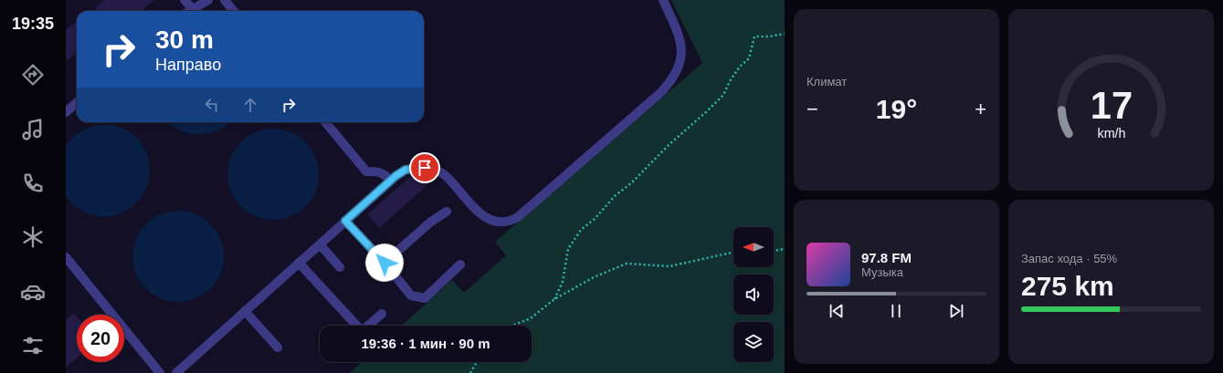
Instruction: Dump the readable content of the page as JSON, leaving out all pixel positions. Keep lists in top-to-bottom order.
{
  "north": "left",
  "page": {
    "tabs": "19:35",
    "tile": [
      "Климат",
      ["Запас хода · 55%", "275 km"]
    ],
    "turn": ["30 m", "Направо"],
    "heat": ["−", "19°", "+"],
    "song": ["97.8 FM", "Музыка"],
    "limit": "20",
    "trip": "19:36 · 1 мин · 90 m",
    "gauge": ["17", "km/h"]
  }
}
